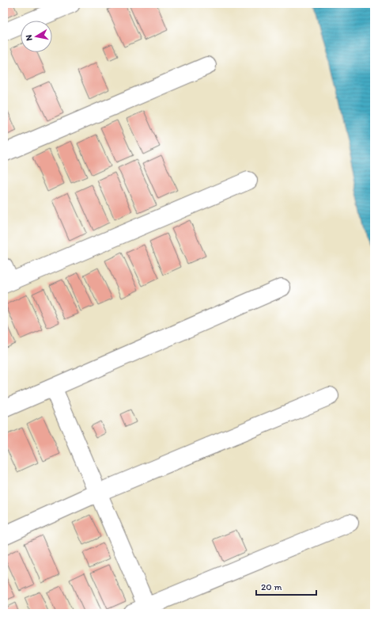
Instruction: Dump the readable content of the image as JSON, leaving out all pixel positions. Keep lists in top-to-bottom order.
{
  "scale_bar": "20 m",
  "north": "left"
}
